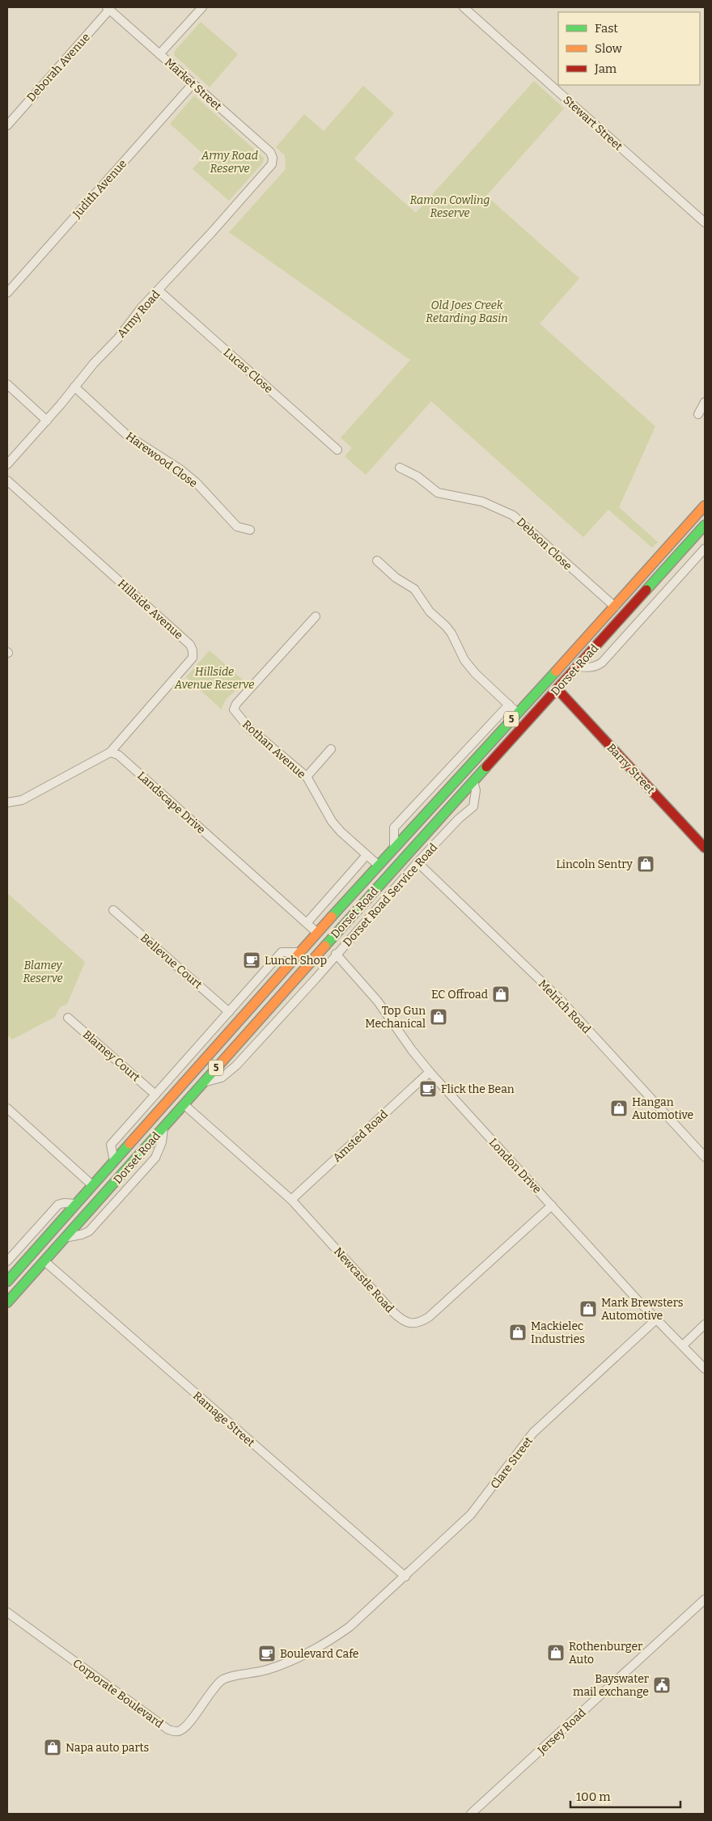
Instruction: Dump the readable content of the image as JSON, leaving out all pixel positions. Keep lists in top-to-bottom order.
{
  "streets": {
    "main road": ["Dorset Road", "5", "Barry Street"],
    "street": [
      "Deborah Avenue",
      "Market Street",
      "Stewart Street",
      "Judith Avenue",
      "Army Road",
      "Lucas Close",
      "Harewood Close",
      "Debson Close",
      "Hillside Avenue",
      "Rothan Avenue",
      "Landscape Drive",
      "Dorset Road Service Road",
      "Bellevue Court",
      "Melrich Road",
      "Blamey Court",
      "Amsted Road",
      "London Drive",
      "Newcastle Road",
      "Ramage Street",
      "Clare Street",
      "Corporate Boulevard",
      "Jersey Road"
    ]
  },
  "crossings": [
    ["Deborah Avenue", "Market Street"],
    ["Market Street", "Judith Avenue"],
    ["Market Street", "Army Road"],
    ["Army Road", "Lucas Close"],
    ["Army Road", "Harewood Close"],
    ["Debson Close", "Dorset Road"],
    ["Hillside Avenue", "Landscape Drive"],
    ["Dorset Road", "Rothan Avenue"],
    ["Dorset Road", "Barry Street"],
    ["Dorset Road", "Landscape Drive"],
    ["Dorset Road", "Dorset Road Service Road"],
    ["Dorset Road", "Newcastle Road"],
    ["Dorset Road", "Ramage Street"],
    ["Dorset Road Service Road", "Melrich Road"],
    ["Dorset Road Service Road", "London Drive"],
    ["Amsted Road", "London Drive"],
    ["Amsted Road", "Newcastle Road"],
    ["London Drive", "Newcastle Road"],
    ["London Drive", "Clare Street"],
    ["Ramage Street", "Clare Street"],
    ["Clare Street", "Corporate Boulevard"]
  ],
  "parks": [
    "Army Road Reserve",
    "Ramon Cowling Reserve",
    "Old Joes Creek Retarding Basin",
    "Hillside Avenue Reserve",
    "Blamey Reserve"
  ],
  "places": {
    "shop": [
      "Lincoln Sentry",
      "EC Offroad",
      "Top Gun Mechanical",
      "Hangan Automotive",
      "Mark Brewsters Automotive",
      "Mackielec Industries",
      "Rothenburger Auto",
      "Napa auto parts"
    ],
    "cafe": ["Lunch Shop", "Flick the Bean", "Boulevard Cafe"],
    "public building": ["Bayswater mail exchange"]
  },
  "legend": ["Fast", "Slow", "Jam"],
  "scale_bar": "100 m"
}
